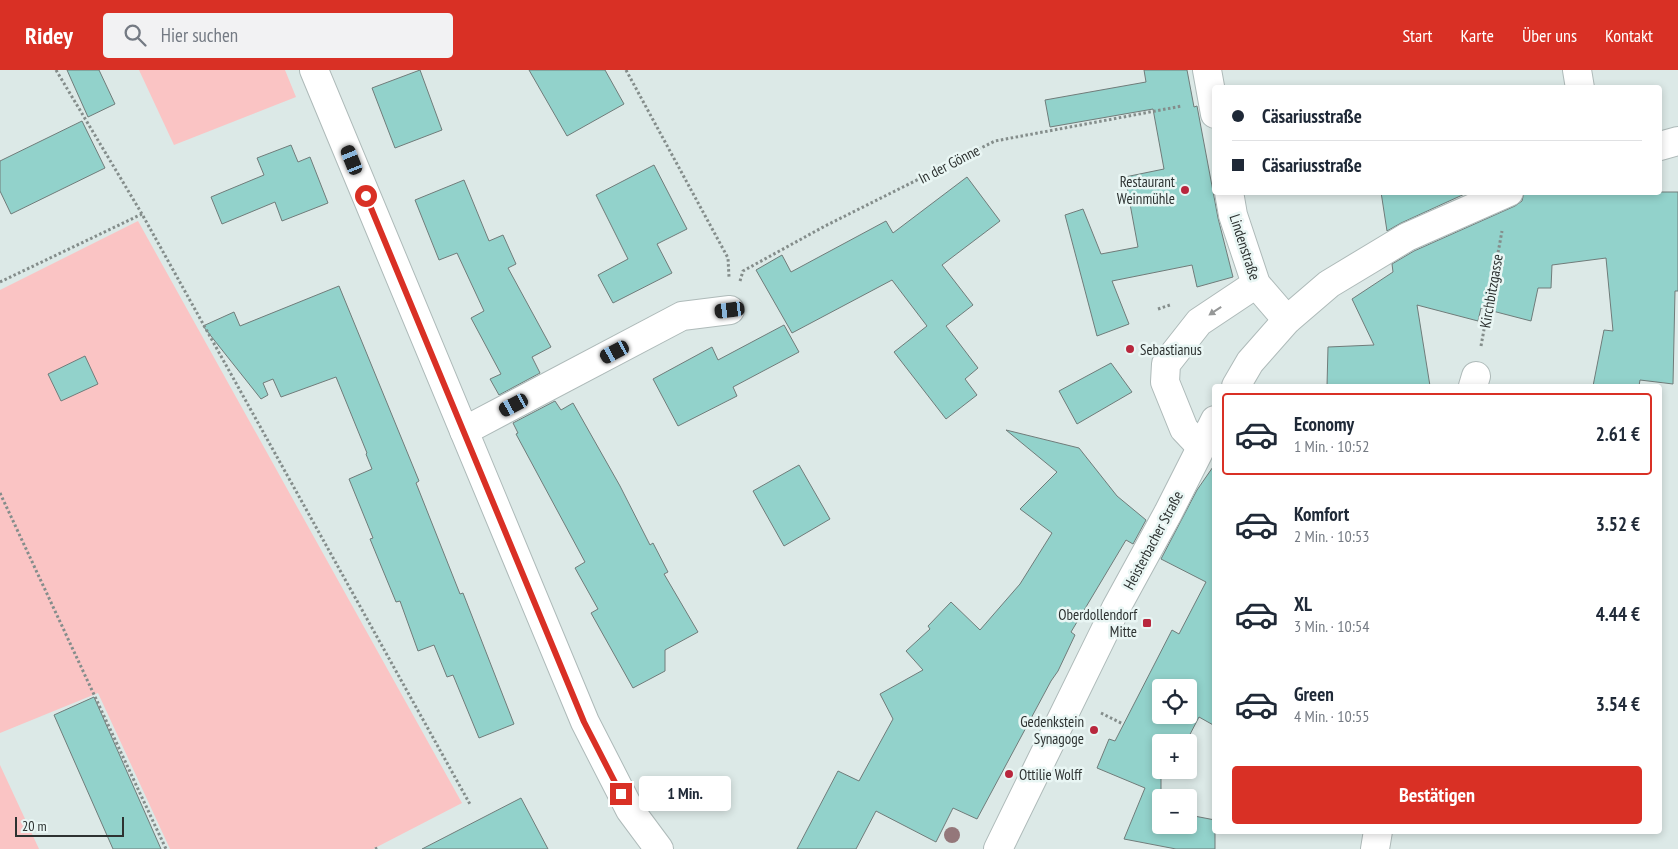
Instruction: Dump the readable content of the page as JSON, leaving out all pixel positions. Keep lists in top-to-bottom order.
{
  "streets": {
    "main road": ["Lindenstraße", "Heisterbacher Straße"],
    "path": ["In der Gönne", "Kirchbitzgasse"]
  },
  "places": {
    "other": [
      "Restaurant Weinmühle",
      "Sebastianus",
      "Gedenkstein Synagoge",
      "Ottilie Wolff"
    ],
    "transit": ["Oberdollendorf Mitte"]
  },
  "scale_bar": "20 m",
  "page": {
    "header": "Ridey",
    "search": "Hier suchen",
    "nav": [
      "Start",
      "Karte",
      "Über uns",
      "Kontakt"
    ],
    "banner": ["Cäsariusstraße", "Cäsariusstraße"],
    "list": [
      {
        "name": "Economy",
        "note": "1 Min. · 10:52",
        "value": "2.61 €"
      },
      {
        "name": "Komfort",
        "note": "2 Min. · 10:53",
        "value": "3.52 €"
      },
      {
        "name": "XL",
        "note": "3 Min. · 10:54",
        "value": "4.44 €"
      },
      {
        "name": "Green",
        "note": "4 Min. · 10:55",
        "value": "3.54 €"
      }
    ],
    "map_buttons": ["+", "−"],
    "buttons": "Bestätigen",
    "bubble": "1 Min.",
    "scale": "20 m"
  }
}
